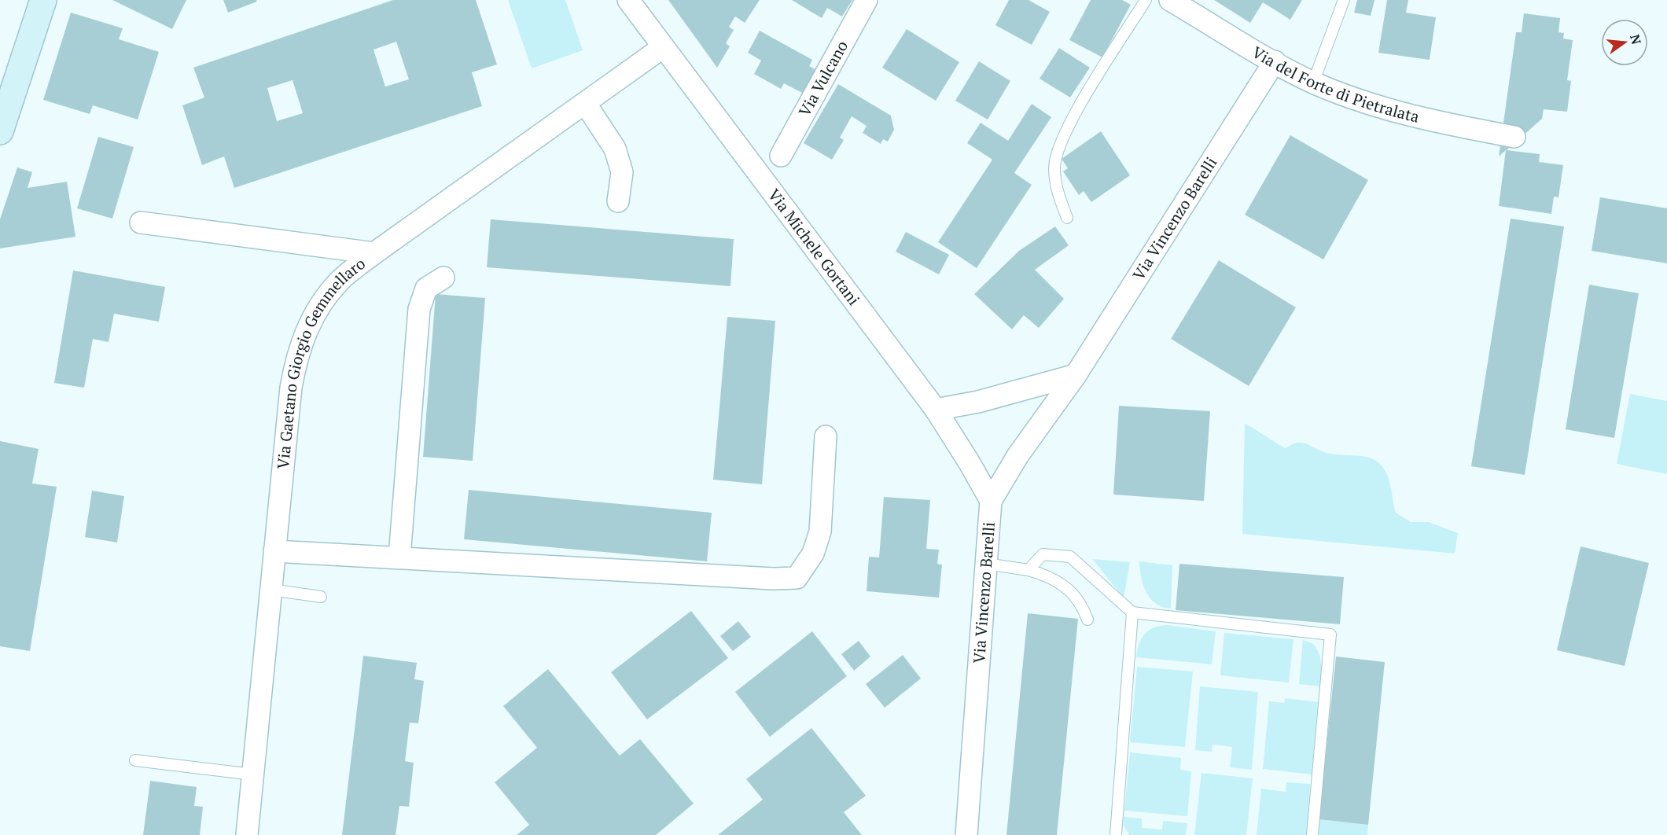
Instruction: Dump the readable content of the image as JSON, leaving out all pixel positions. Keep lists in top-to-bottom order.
{
  "streets": {
    "street": [
      "Via Vulcano",
      "Via del Forte di Pietralata",
      "Via Vincenzo Barelli",
      "Via Michele Gortani",
      "Via Gaetano Giorgio Gemmellaro"
    ]
  },
  "crossings": [
    ["Via del Forte di Pietralata", "Via Vincenzo Barelli"],
    ["Via Vincenzo Barelli", "Via Michele Gortani"],
    ["Via Michele Gortani", "Via Gaetano Giorgio Gemmellaro"]
  ],
  "north": "right"
}
